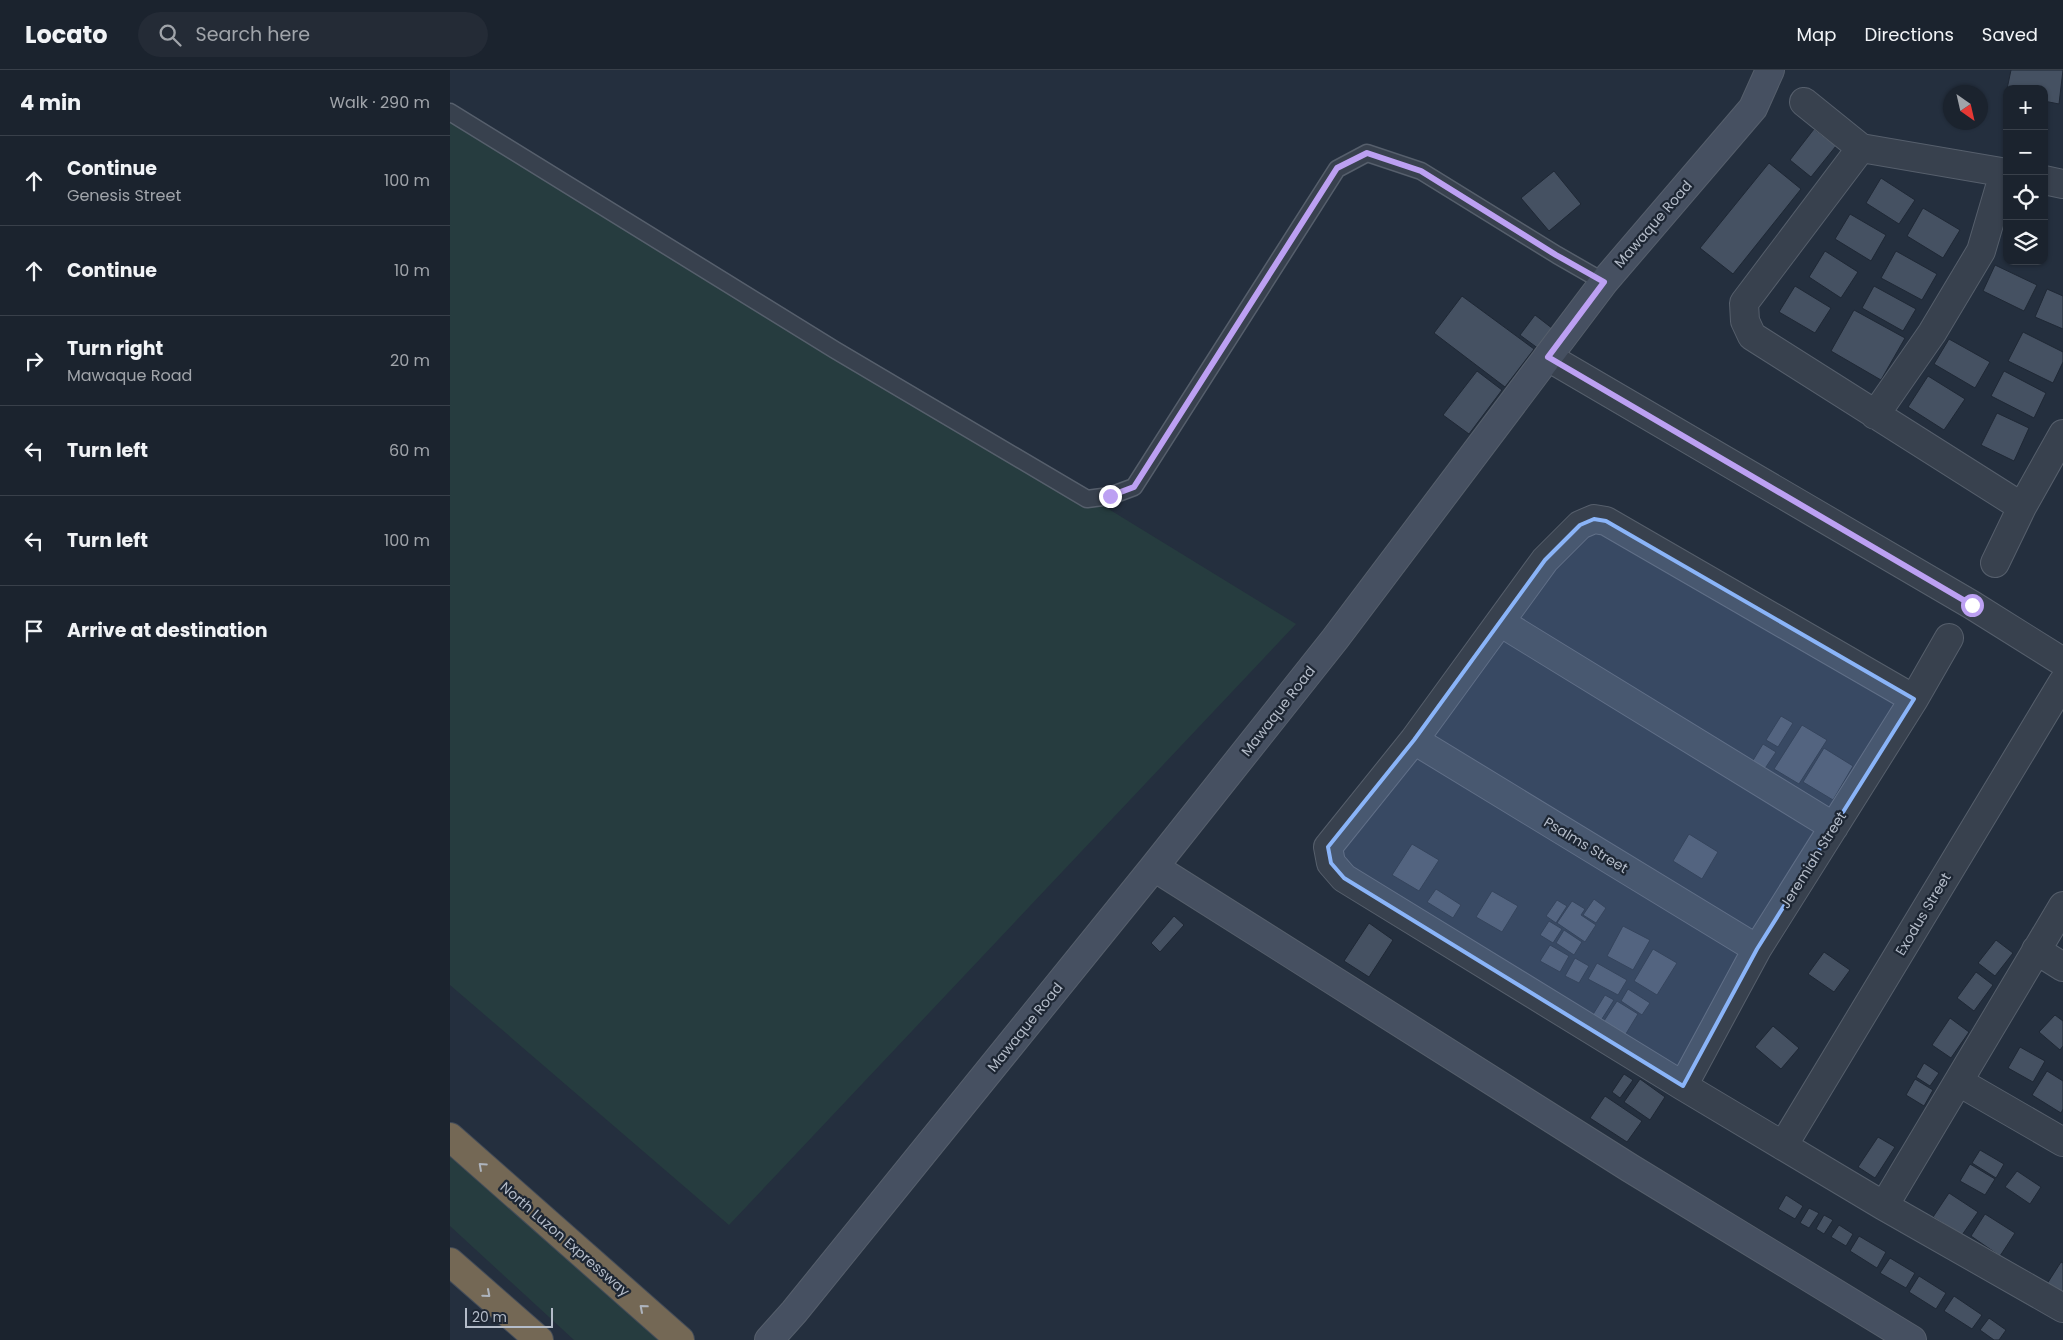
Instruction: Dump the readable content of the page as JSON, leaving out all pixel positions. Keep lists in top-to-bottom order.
{
  "streets": {
    "highway": ["North Luzon Expressway"],
    "main road": ["Mawaque Road"],
    "street": ["Psalms Street", "Jeremiah Street", "Exodus Street"]
  },
  "crossings": [
    ["Psalms Street", "Jeremiah Street"]
  ],
  "scale_bar": "20 m",
  "north": "bottom right",
  "page": {
    "header": "Locato",
    "search": "Search here",
    "nav": ["Map", "Directions", "Saved"],
    "heading": ["4 min", "Walk · 290 m"],
    "map_buttons": ["+", "−"],
    "list": [
      ["Continue", "Genesis Street", "100 m"],
      ["Continue", "10 m"],
      ["Turn right", "Mawaque Road", "20 m"],
      ["Turn left", "60 m"],
      ["Turn left", "100 m"],
      "Arrive at destination"
    ],
    "scale": "20 m"
  }
}
